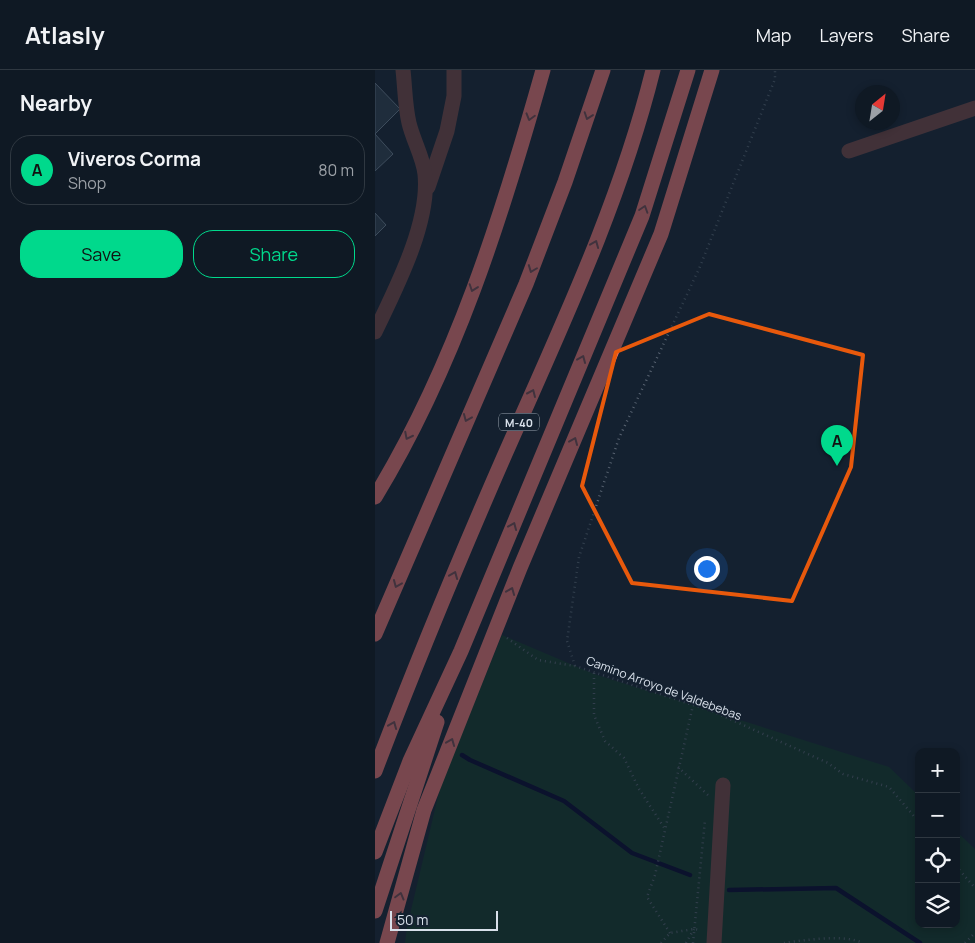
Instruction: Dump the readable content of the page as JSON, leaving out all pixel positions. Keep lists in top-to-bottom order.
{
  "streets": {
    "highway": ["M-40"],
    "path": ["Camino Arroyo de Valdebebas"]
  },
  "scale_bar": "50 m",
  "north": "top right",
  "page": {
    "header": "Atlasly",
    "nav": ["Map", "Layers", "Share"],
    "heading": "Nearby",
    "list": [
      {
        "mark": "A",
        "name": "Viveros Corma",
        "note": "Shop",
        "value": "80 m"
      }
    ],
    "buttons": ["Save", "Share"],
    "pins": "A",
    "map_buttons": ["+", "−"],
    "scale": "50 m"
  }
}
